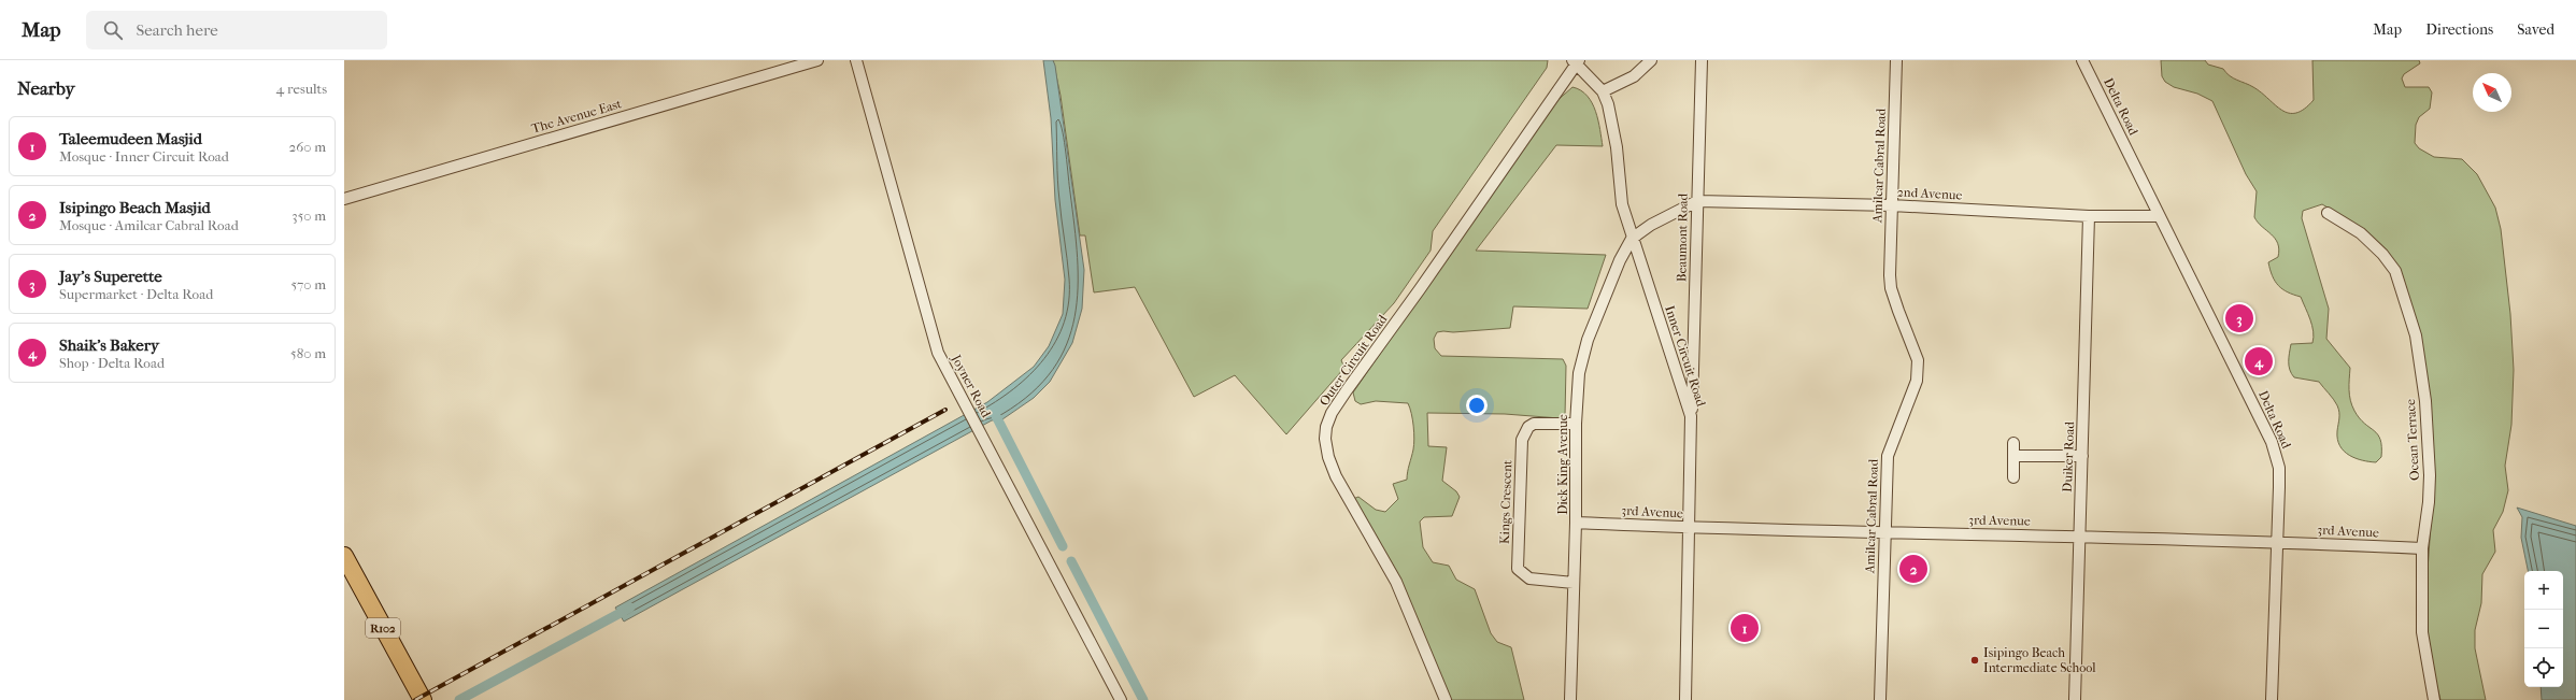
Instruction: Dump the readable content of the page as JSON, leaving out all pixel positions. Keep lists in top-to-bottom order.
{
  "streets": {
    "main road": ["R102"],
    "street": [
      "Delta Road",
      "The Avenue East",
      "Amilcar Cabral Road",
      "2nd Avenue",
      "Beaumont Road",
      "Inner Circuit Road",
      "Outer Circuit Road",
      "Joyner Road",
      "Ocean Terrace",
      "Duiker Road",
      "Dick King Avenue",
      "Kings Crescent",
      "3rd Avenue"
    ]
  },
  "crossings": [
    ["Delta Road", "2nd Avenue"],
    ["Delta Road", "3rd Avenue"],
    ["Amilcar Cabral Road", "2nd Avenue"],
    ["Amilcar Cabral Road", "3rd Avenue"],
    ["2nd Avenue", "Beaumont Road"],
    ["2nd Avenue", "Inner Circuit Road"],
    ["2nd Avenue", "Duiker Road"],
    ["2nd Avenue", "Dick King Avenue"],
    ["Beaumont Road", "Inner Circuit Road"],
    ["Inner Circuit Road", "Outer Circuit Road"],
    ["Inner Circuit Road", "Dick King Avenue"],
    ["Inner Circuit Road", "3rd Avenue"],
    ["Ocean Terrace", "3rd Avenue"],
    ["Duiker Road", "3rd Avenue"],
    ["Dick King Avenue", "Kings Crescent"],
    ["Dick King Avenue", "3rd Avenue"]
  ],
  "places": ["Isipingo Beach Intermediate School"],
  "north": "top left",
  "page": {
    "header": "Map",
    "search": "Search here",
    "nav": ["Map", "Directions", "Saved"],
    "heading": ["Nearby", "4 results"],
    "list": [
      {
        "mark": "1",
        "name": "Taleemudeen Masjid",
        "note": "Mosque · Inner Circuit Road",
        "value": "260 m"
      },
      {
        "mark": "2",
        "name": "Isipingo Beach Masjid",
        "note": "Mosque · Amilcar Cabral Road",
        "value": "350 m"
      },
      {
        "mark": "3",
        "name": "Jay's Superette",
        "note": "Supermarket · Delta Road",
        "value": "570 m"
      },
      {
        "mark": "4",
        "name": "Shaik's Bakery",
        "note": "Shop · Delta Road",
        "value": "580 m"
      }
    ],
    "pins": [
      "3",
      "4",
      "2",
      "1"
    ],
    "map_buttons": ["+", "−"]
  }
}
